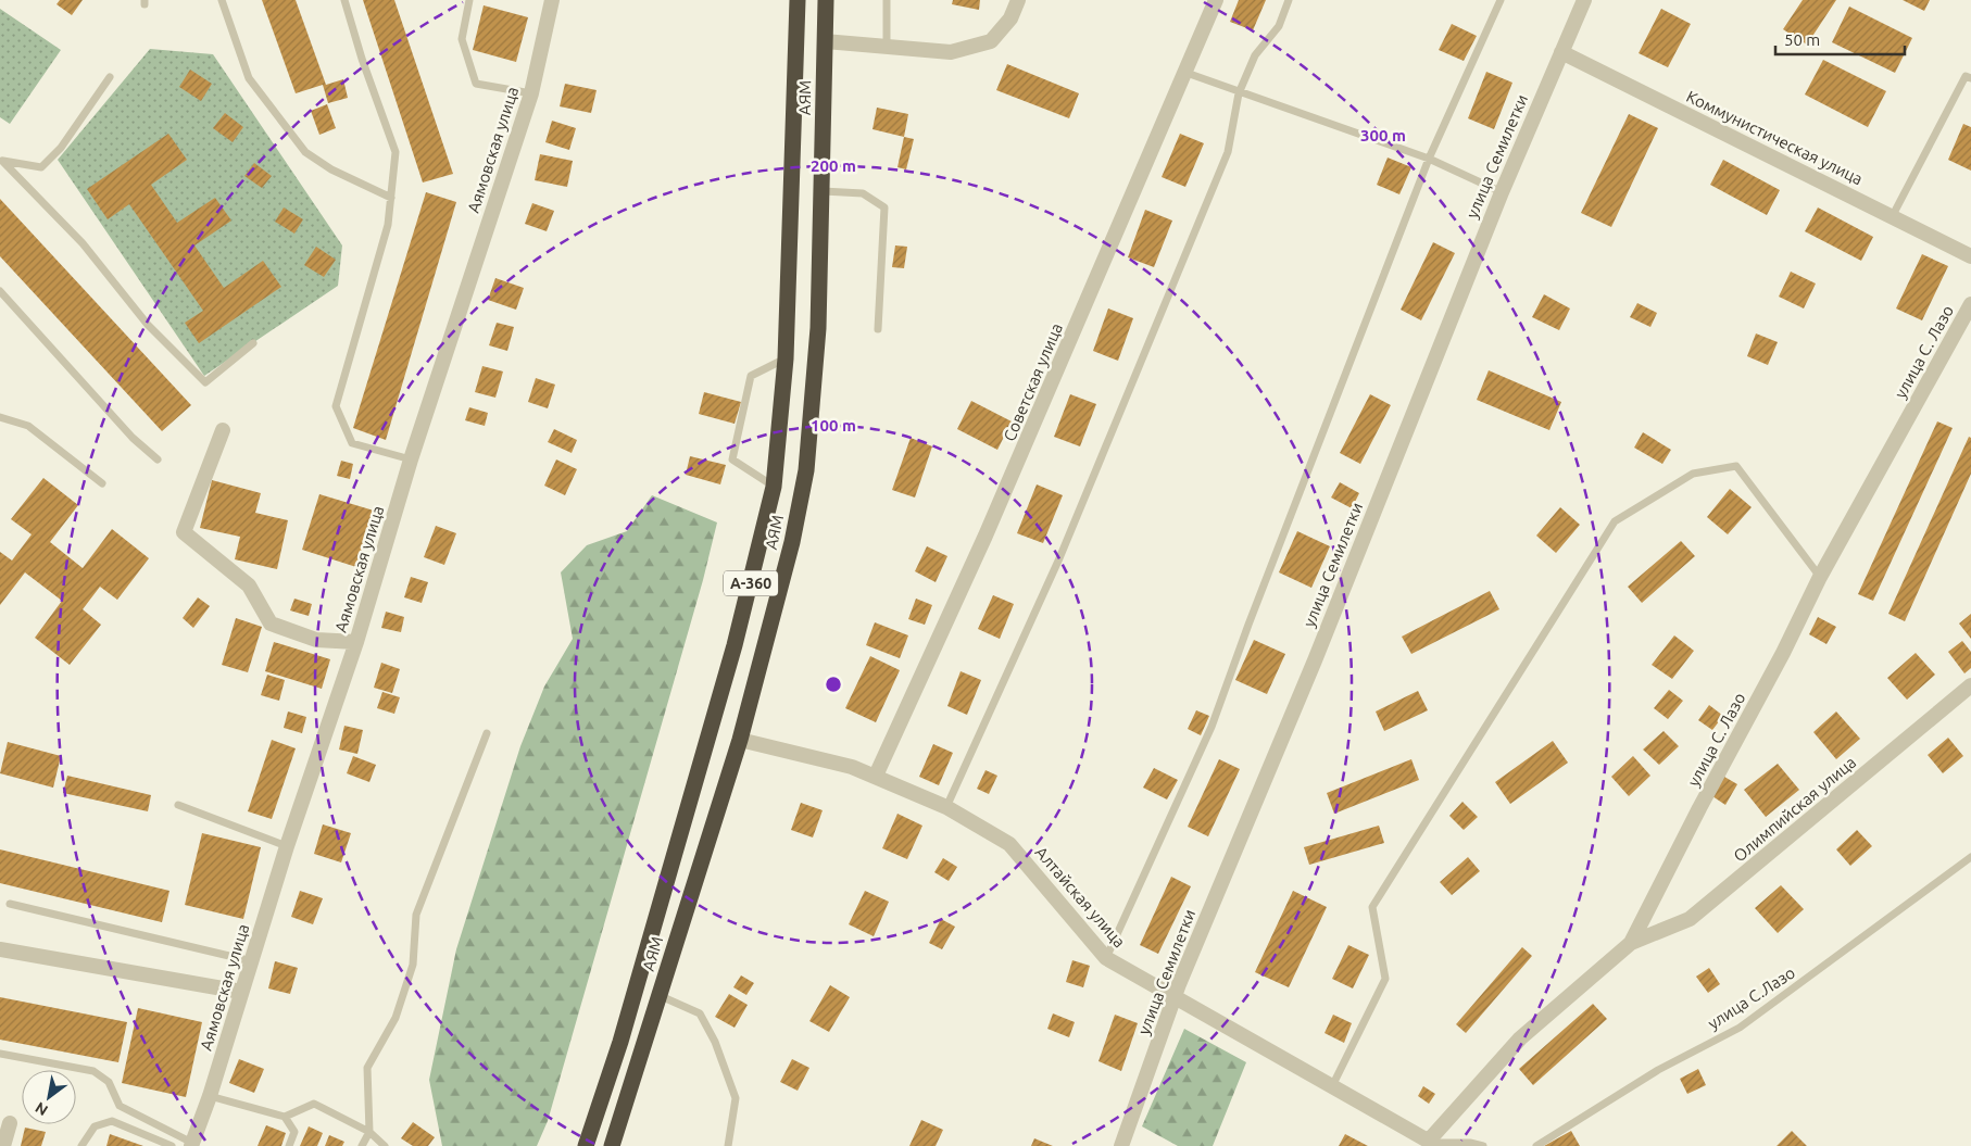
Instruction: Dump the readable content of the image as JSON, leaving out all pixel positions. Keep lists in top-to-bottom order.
{
  "streets": {
    "highway": ["АЯМ", "А-360"],
    "street": [
      "Коммунистическая улица",
      "Аямовская улица",
      "улица Семилетки",
      "улица С. Лазо",
      "Советская улица",
      "Олимпийская улица",
      "Алтайская улица"
    ],
    "lane": ["улица С.Лазо"]
  },
  "crossings": [
    ["АЯМ", "Алтайская улица"],
    ["Коммунистическая улица", "улица Семилетки"],
    ["улица Семилетки", "Алтайская улица"],
    ["улица С. Лазо", "Олимпийская улица"],
    ["улица С. Лазо", "Алтайская улица"],
    ["Советская улица", "Алтайская улица"]
  ],
  "scale_bar": "50 m",
  "north": "bottom left",
  "rings": ["300 m", "200 m", "100 m"]
}
